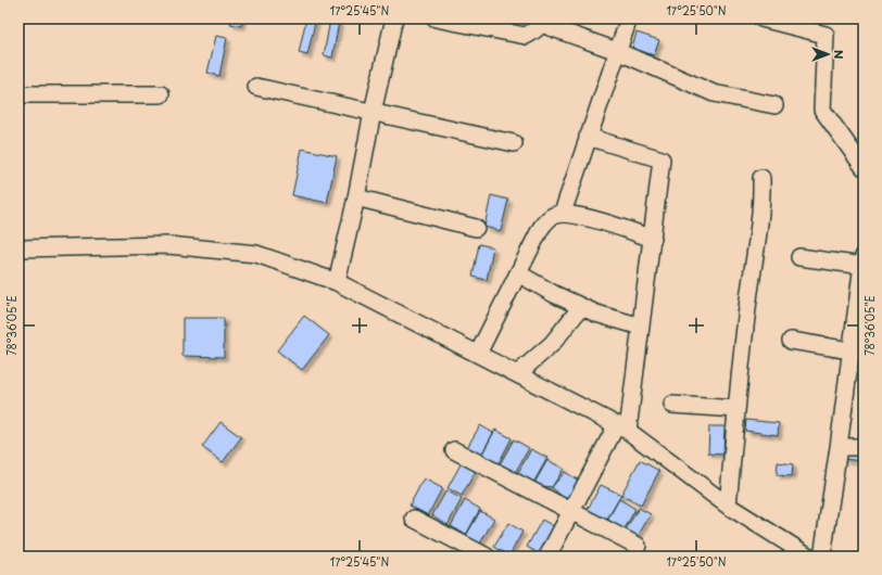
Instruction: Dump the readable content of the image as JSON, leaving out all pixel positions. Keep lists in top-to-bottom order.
{
  "north": "right",
  "coordinates": ["17°25'45\"N", "17°25'50\"N", "78°36'05\"E"]
}
